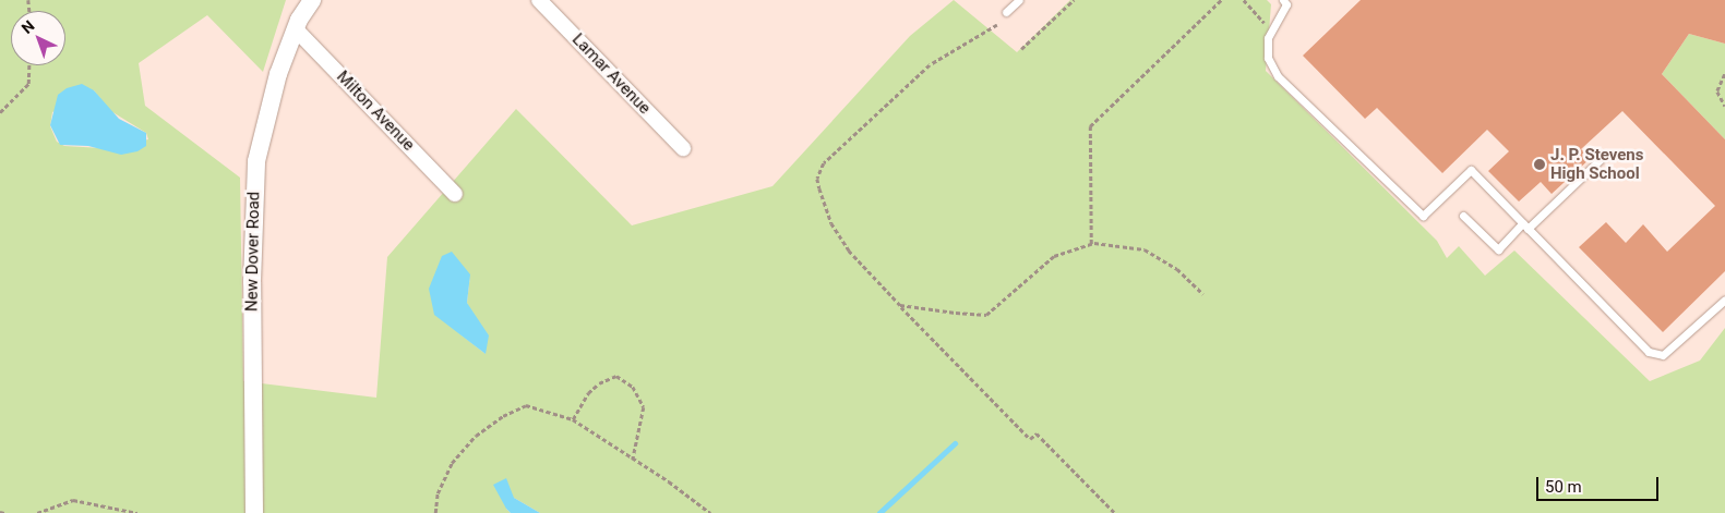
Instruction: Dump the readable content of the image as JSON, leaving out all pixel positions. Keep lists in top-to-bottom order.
{
  "streets": {
    "street": ["Lamar Avenue", "Milton Avenue", "New Dover Road"]
  },
  "crossings": [
    ["Milton Avenue", "New Dover Road"]
  ],
  "places": ["J. P. Stevens High School"],
  "scale_bar": "50 m",
  "north": "top left"
}
